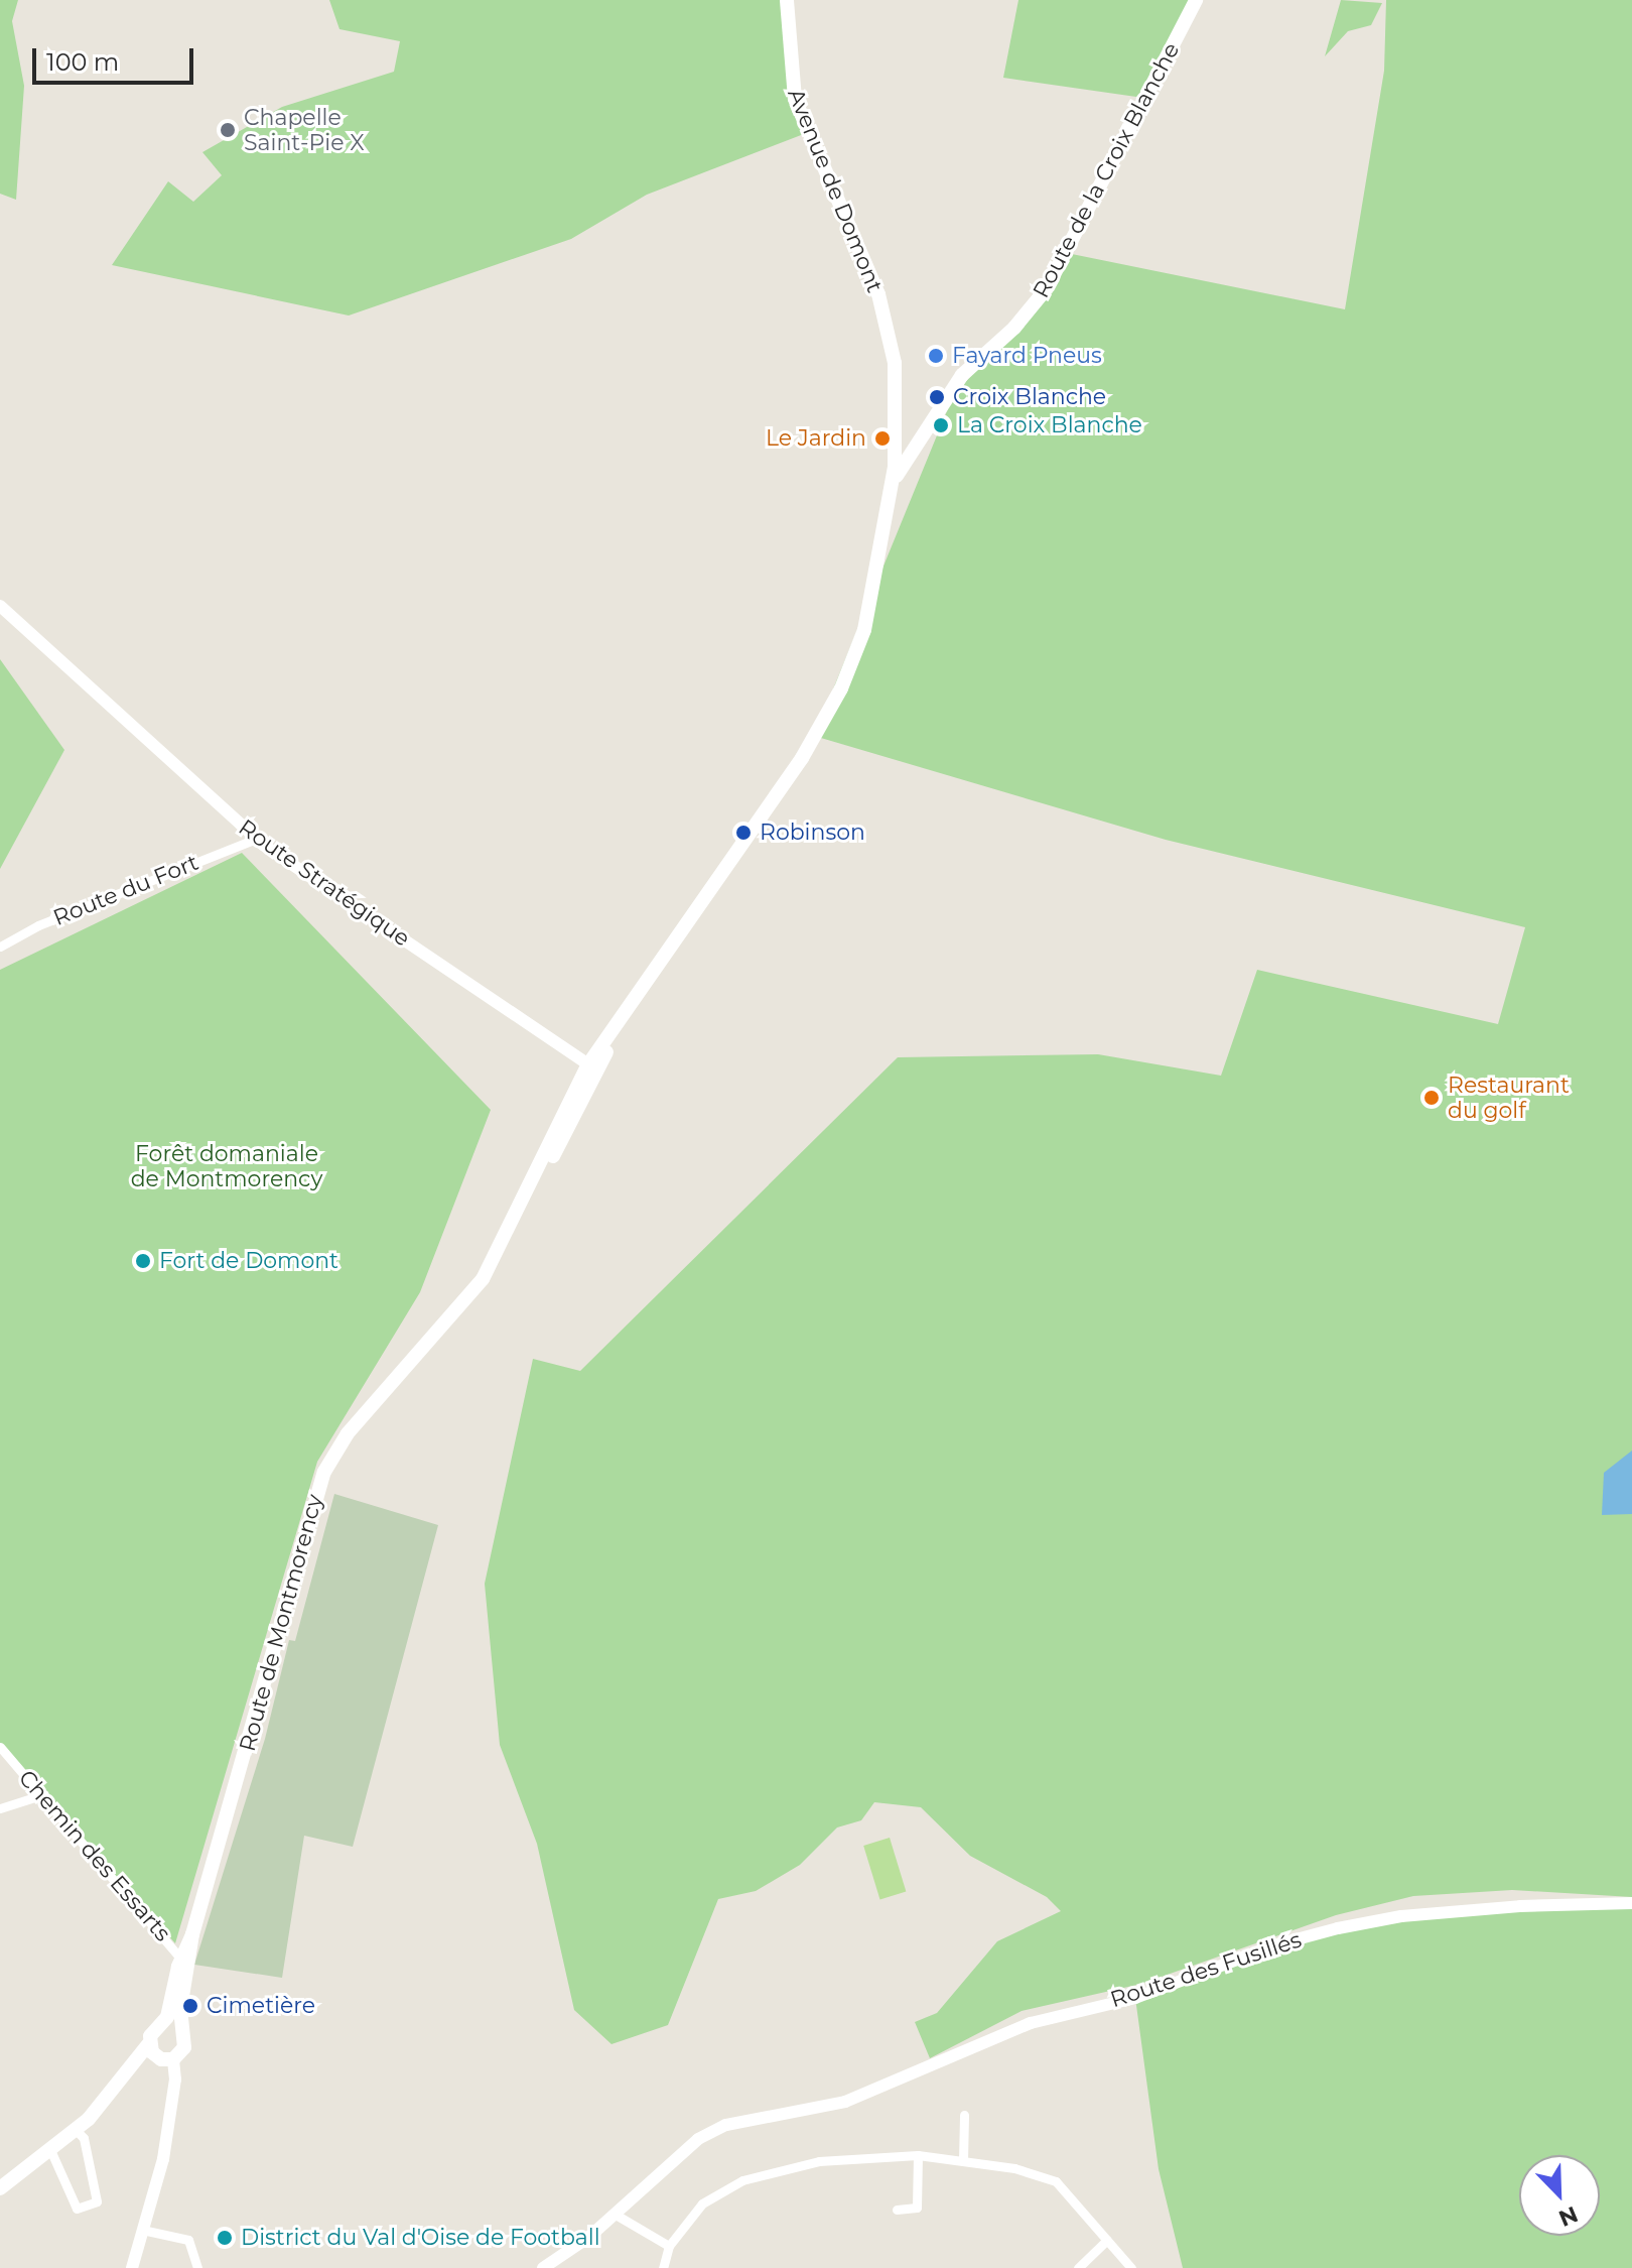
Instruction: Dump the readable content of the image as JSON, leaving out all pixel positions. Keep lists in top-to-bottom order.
{
  "streets": {
    "main road": ["Route de la Croix Blanche", "Avenue de Domont", "Route de Montmorency"],
    "street": [
      "Route Stratégique",
      "Route du Fort",
      "Chemin des Essarts",
      "Route des Fusillés"
    ]
  },
  "crossings": [
    ["Avenue de Domont", "Route de Montmorency"],
    ["Route Stratégique", "Route du Fort"],
    ["Route Stratégique", "Route de Montmorency"],
    ["Route de Montmorency", "Chemin des Essarts"]
  ],
  "parks": ["Forêt domaniale de Montmorency"],
  "places": [
    "Chapelle Saint-Pie X",
    "Fayard Pneus",
    "Croix Blanche",
    "La Croix Blanche",
    "Le Jardin",
    "Robinson",
    "Restaurant du golf",
    "Fort de Domont",
    "Cimetière",
    "District du Val d'Oise de Football"
  ],
  "scale_bar": "100 m",
  "north": "bottom right"
}
